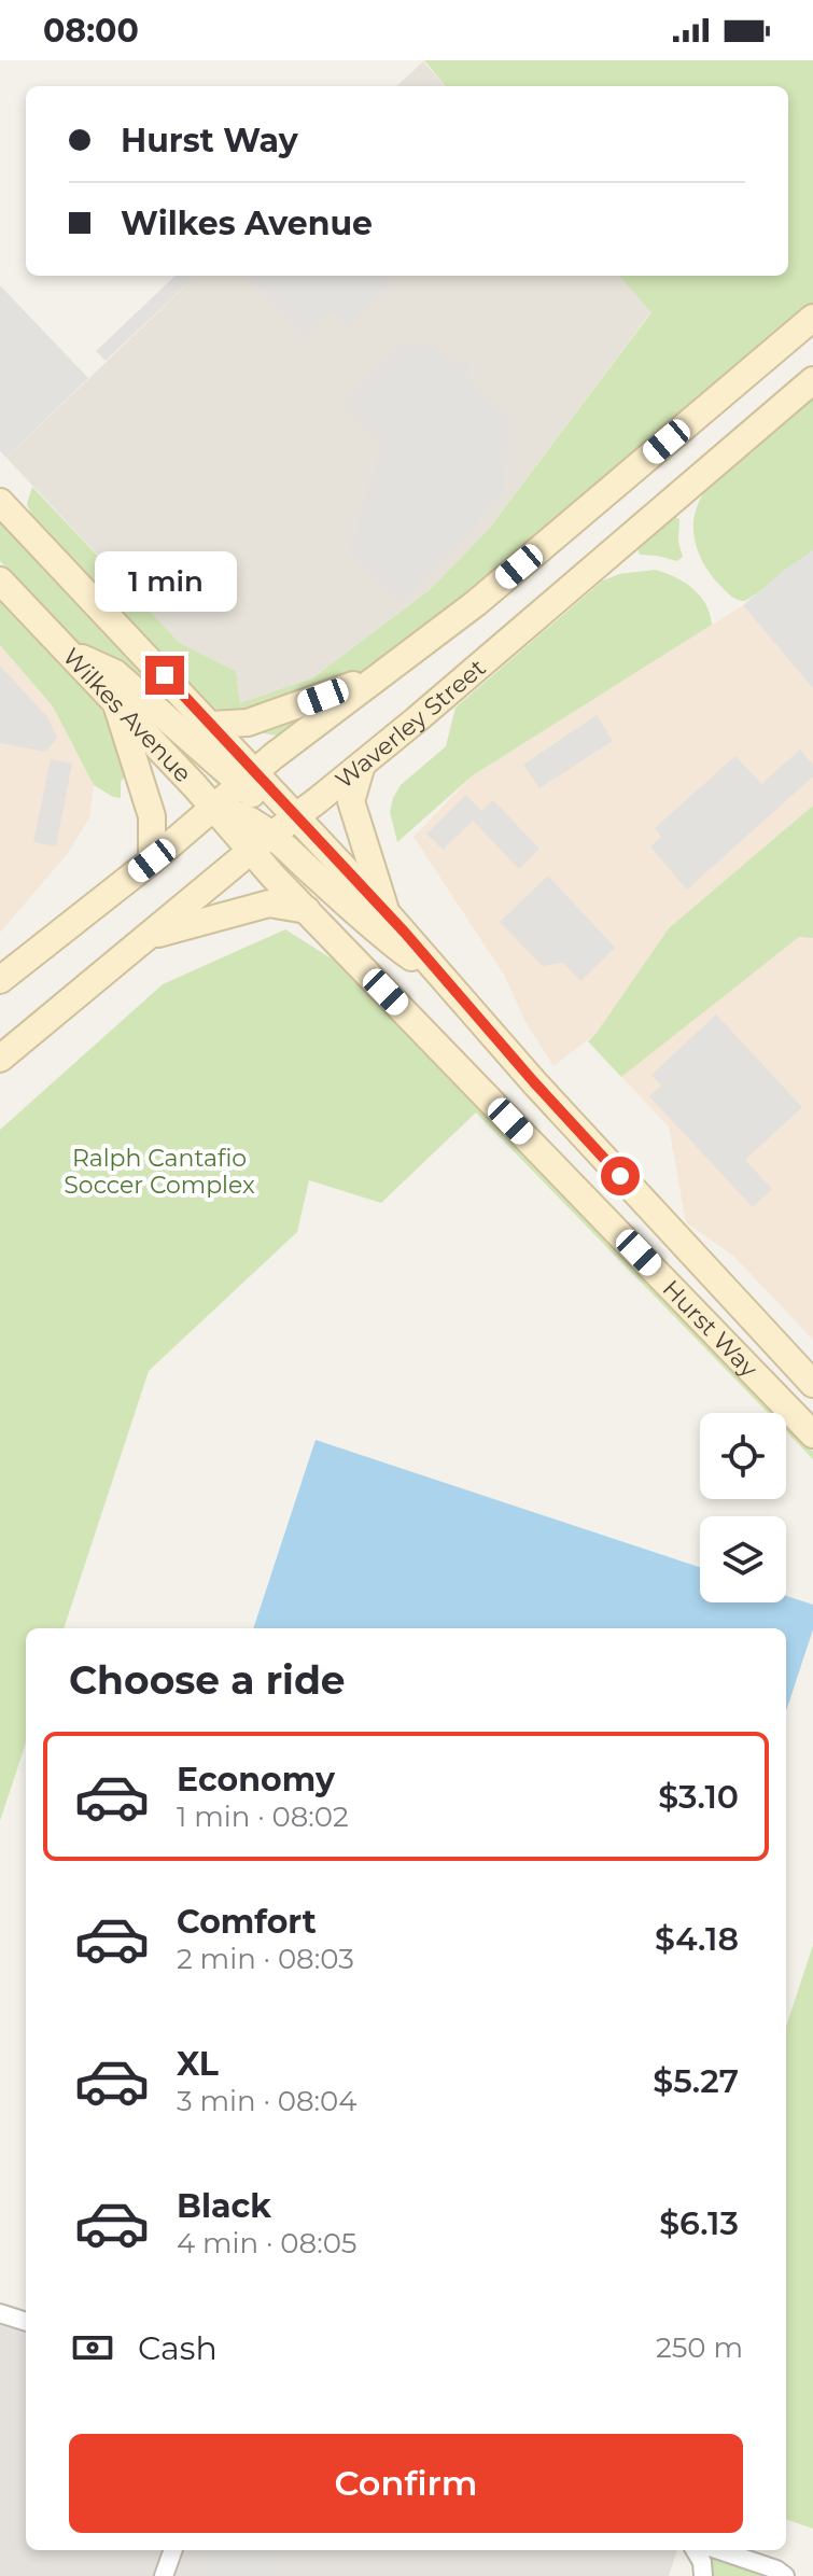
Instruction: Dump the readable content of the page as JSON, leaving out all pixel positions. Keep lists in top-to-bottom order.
{
  "streets": {
    "main road": ["Wilkes Avenue", "Waverley Street", "Hurst Way"]
  },
  "crossings": [
    ["Wilkes Avenue", "Waverley Street"],
    ["Wilkes Avenue", "Hurst Way"],
    ["Waverley Street", "Hurst Way"]
  ],
  "parks": ["Ralph Cantafio Soccer Complex"],
  "page": {
    "status": "08:00",
    "banner": ["Hurst Way", "Wilkes Avenue"],
    "bubble": "1 min",
    "heading": "Choose a ride",
    "list": [
      {
        "name": "Economy",
        "note": "1 min · 08:02",
        "value": "$3.10"
      },
      {
        "name": "Comfort",
        "note": "2 min · 08:03",
        "value": "$4.18"
      },
      {
        "name": "XL",
        "note": "3 min · 08:04",
        "value": "$5.27"
      },
      {
        "name": "Black",
        "note": "4 min · 08:05",
        "value": "$6.13"
      }
    ],
    "pay": ["Cash", "250 m"],
    "buttons": "Confirm"
  }
}
